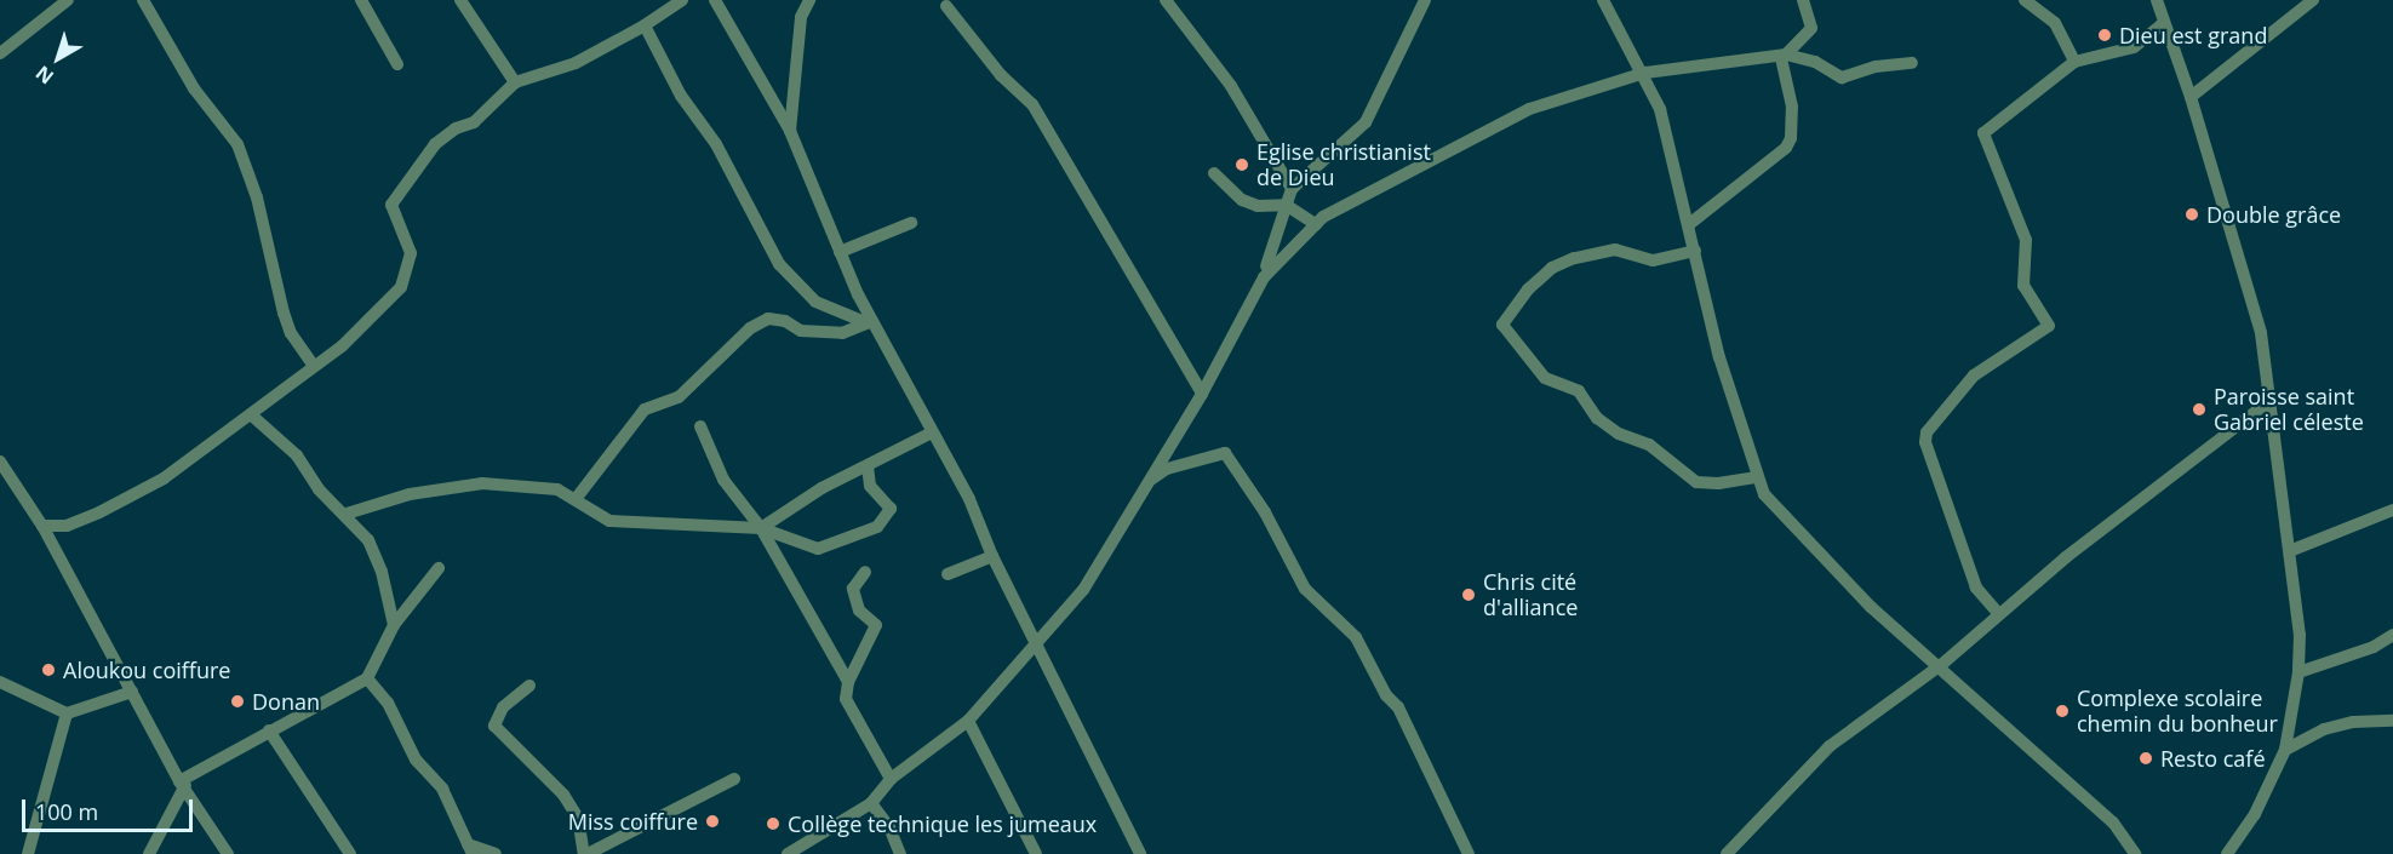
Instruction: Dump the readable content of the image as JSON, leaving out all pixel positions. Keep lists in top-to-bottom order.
{
  "places": [
    "Dieu est grand",
    "Eglise christianist de Dieu",
    "Double grâce",
    "Paroisse saint Gabriel céleste",
    "Chris cité d'alliance",
    "Aloukou coiffure",
    "Donan",
    "Complexe scolaire chemin du bonheur",
    "Resto café",
    "Miss coiffure",
    "Collège technique les jumeaux"
  ],
  "scale_bar": "100 m",
  "north": "bottom left"
}
